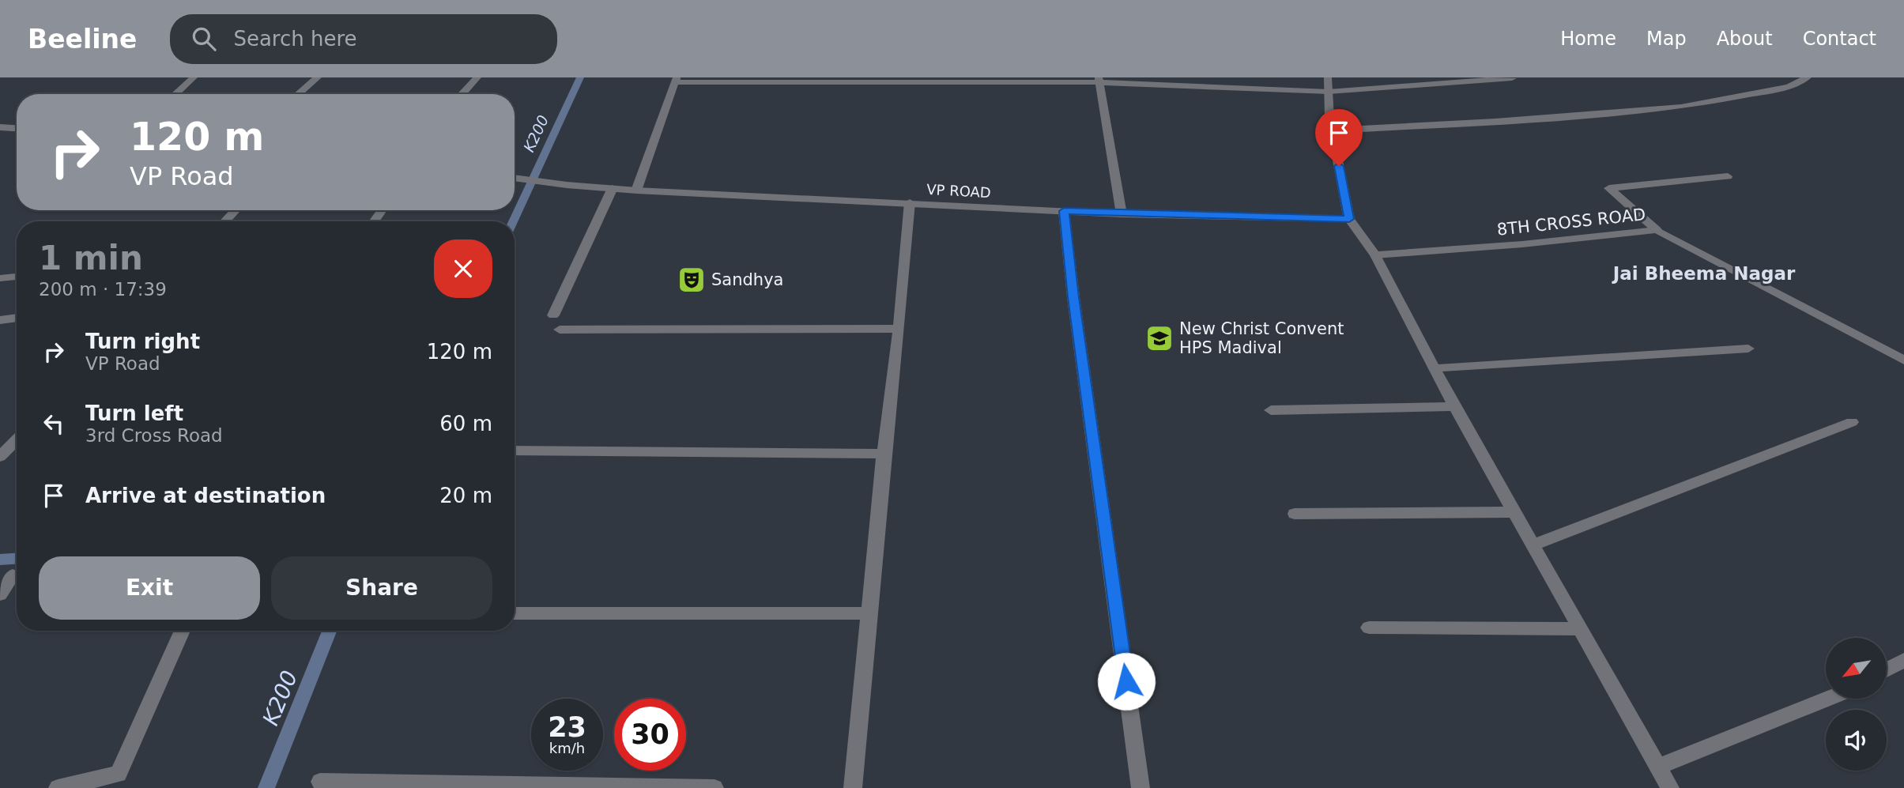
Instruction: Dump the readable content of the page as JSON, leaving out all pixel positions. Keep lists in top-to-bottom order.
{
  "streets": {
    "street": ["VP ROAD", "8TH CROSS ROAD"]
  },
  "districts": ["Jai Bheema Nagar"],
  "water": ["K200"],
  "places": {
    "theatre": ["Sandhya"],
    "school or university": ["New Christ Convent HPS Madival"]
  },
  "north": "bottom left",
  "page": {
    "header": "Beeline",
    "search": "Search here",
    "nav": [
      "Home",
      "Map",
      "About",
      "Contact"
    ],
    "turn": ["120 m", "VP Road"],
    "heading": ["1 min", "200 m · 17:39"],
    "list": [
      {
        "name": "Turn right",
        "note": "VP Road",
        "value": "120 m"
      },
      {
        "name": "Turn left",
        "note": "3rd Cross Road",
        "value": "60 m"
      },
      {
        "name": "Arrive at destination",
        "value": "20 m"
      }
    ],
    "buttons": ["Exit", "Share"],
    "speed": "23 km/h",
    "limit": "30"
  }
}
